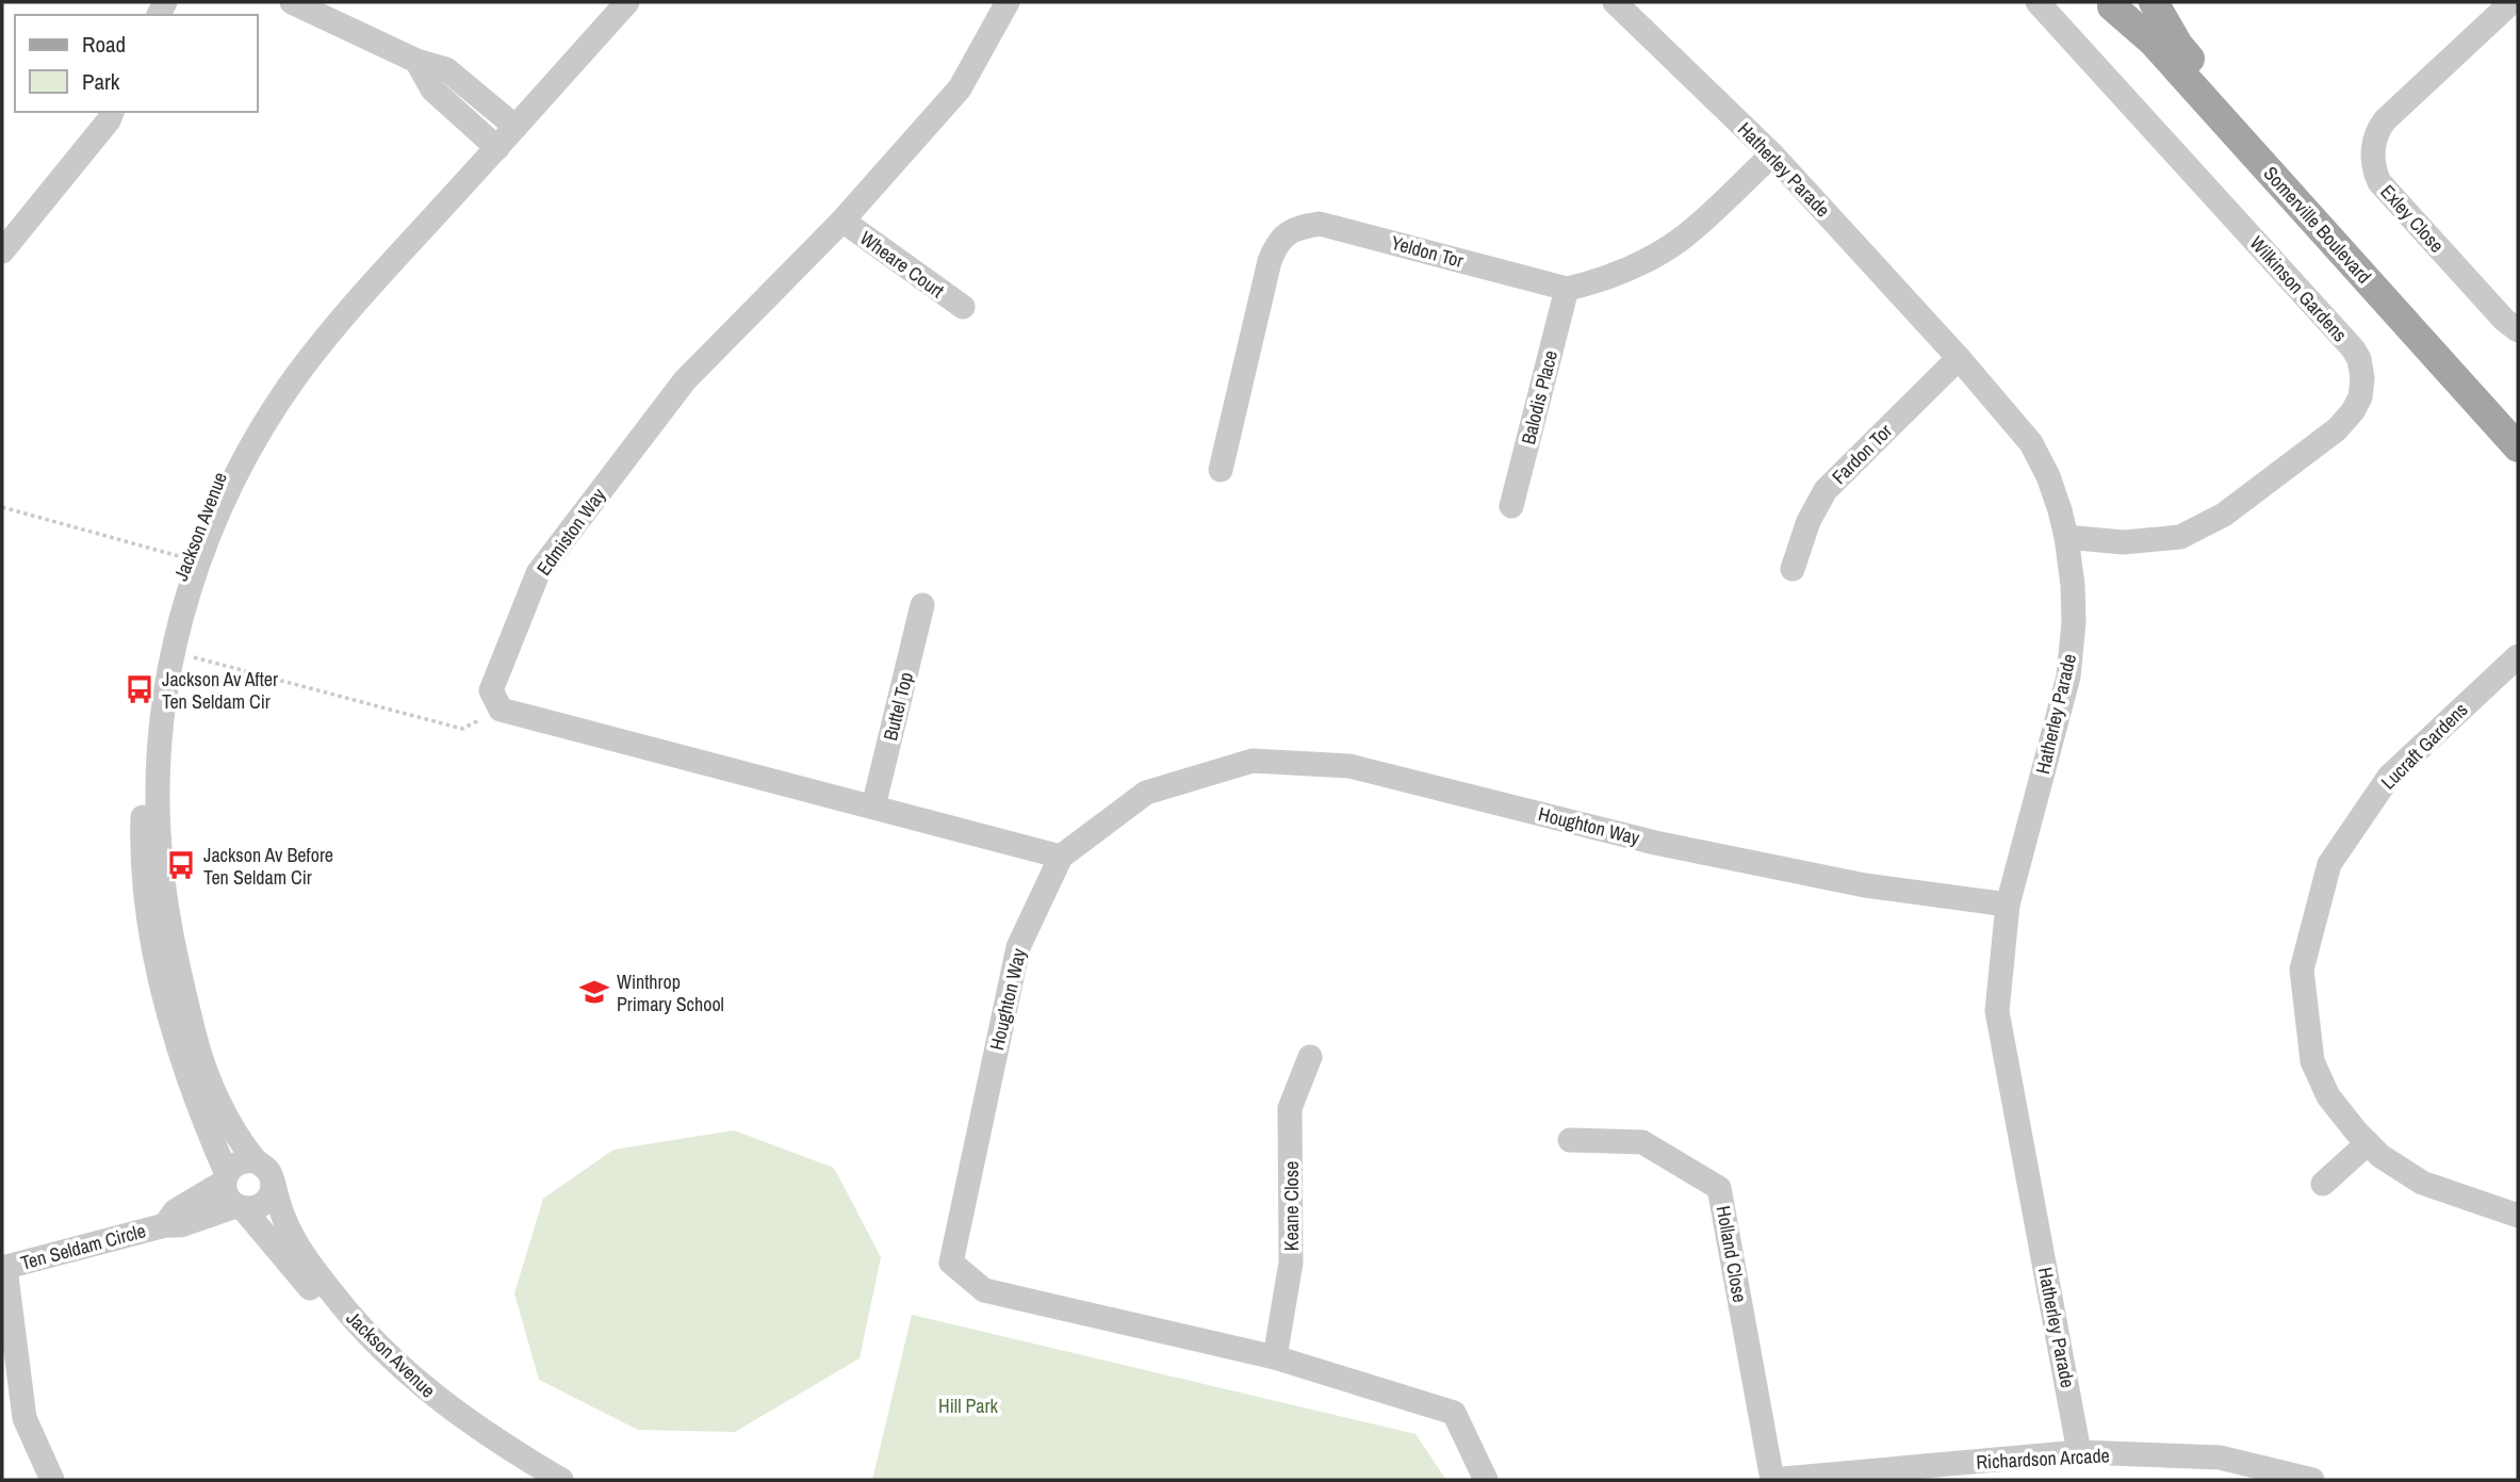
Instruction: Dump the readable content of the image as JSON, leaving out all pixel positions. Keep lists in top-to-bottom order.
{
  "streets": {
    "main road": ["Somerville Boulevard"],
    "street": [
      "Hatherley Parade",
      "Exley Close",
      "Yeldon Tor",
      "Wheare Court",
      "Wilkinson Gardens",
      "Balodis Place",
      "Fardon Tor",
      "Jackson Avenue",
      "Edmiston Way",
      "Buttel Top",
      "Lucraft Gardens",
      "Houghton Way",
      "Keane Close",
      "Ten Seldam Circle",
      "Holland Close",
      "Richardson Arcade"
    ]
  },
  "crossings": [
    ["Hatherley Parade", "Yeldon Tor"],
    ["Hatherley Parade", "Wilkinson Gardens"],
    ["Hatherley Parade", "Fardon Tor"],
    ["Hatherley Parade", "Houghton Way"],
    ["Hatherley Parade", "Richardson Arcade"],
    ["Yeldon Tor", "Balodis Place"],
    ["Wheare Court", "Edmiston Way"],
    ["Jackson Avenue", "Ten Seldam Circle"],
    ["Houghton Way", "Keane Close"],
    ["Holland Close", "Richardson Arcade"]
  ],
  "parks": ["Hill Park"],
  "places": {
    "bus stop": ["Jackson Av After Ten Seldam Cir", "Jackson Av Before Ten Seldam Cir"],
    "school or university": ["Winthrop Primary School"]
  },
  "legend": ["Road", "Park"]
}
